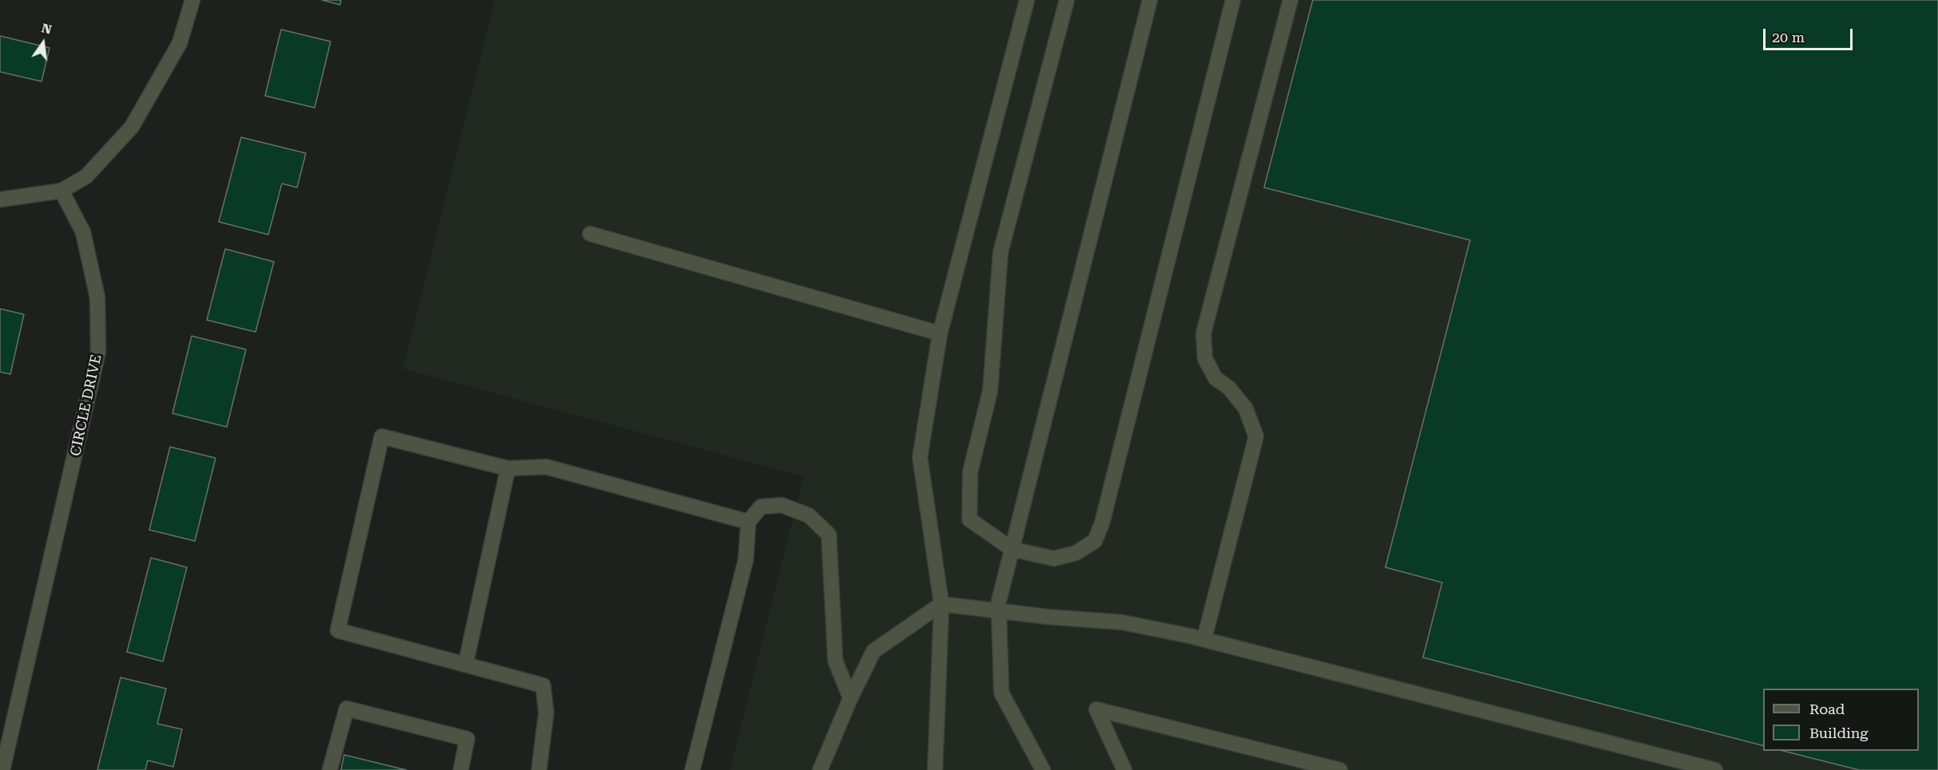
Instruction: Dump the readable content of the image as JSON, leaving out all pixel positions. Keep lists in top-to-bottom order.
{
  "streets": {
    "street": ["CIRCLE DRIVE"]
  },
  "legend": ["Road", "Building"],
  "scale_bar": "20 m",
  "north": "top"
}
